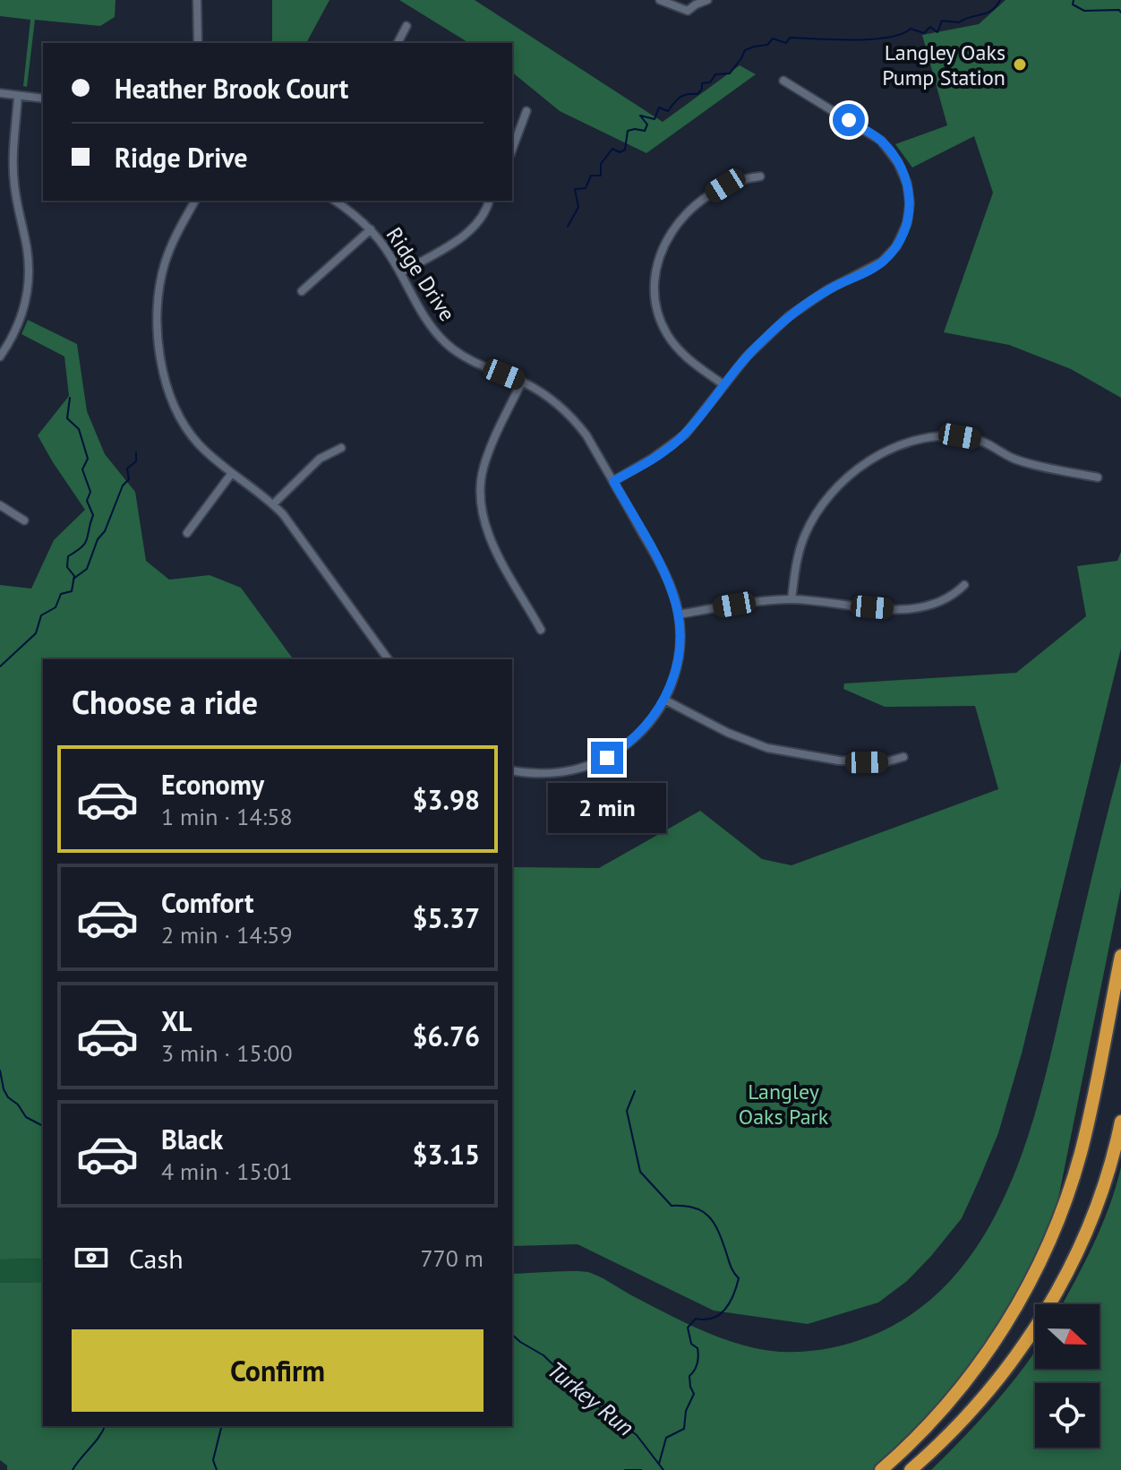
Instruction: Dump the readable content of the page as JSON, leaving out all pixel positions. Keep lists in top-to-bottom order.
{
  "streets": {
    "street": ["Ridge Drive"]
  },
  "water": ["Turkey Run"],
  "parks": ["Langley Oaks Park"],
  "places": ["Langley Oaks Pump Station"],
  "north": "right",
  "page": {
    "banner": ["Heather Brook Court", "Ridge Drive"],
    "heading": "Choose a ride",
    "list": [
      {
        "name": "Economy",
        "note": "1 min · 14:58",
        "value": "$3.98"
      },
      {
        "name": "Comfort",
        "note": "2 min · 14:59",
        "value": "$5.37"
      },
      {
        "name": "XL",
        "note": "3 min · 15:00",
        "value": "$6.76"
      },
      {
        "name": "Black",
        "note": "4 min · 15:01",
        "value": "$3.15"
      }
    ],
    "bubble": "2 min",
    "pay": ["Cash", "770 m"],
    "buttons": "Confirm"
  }
}
